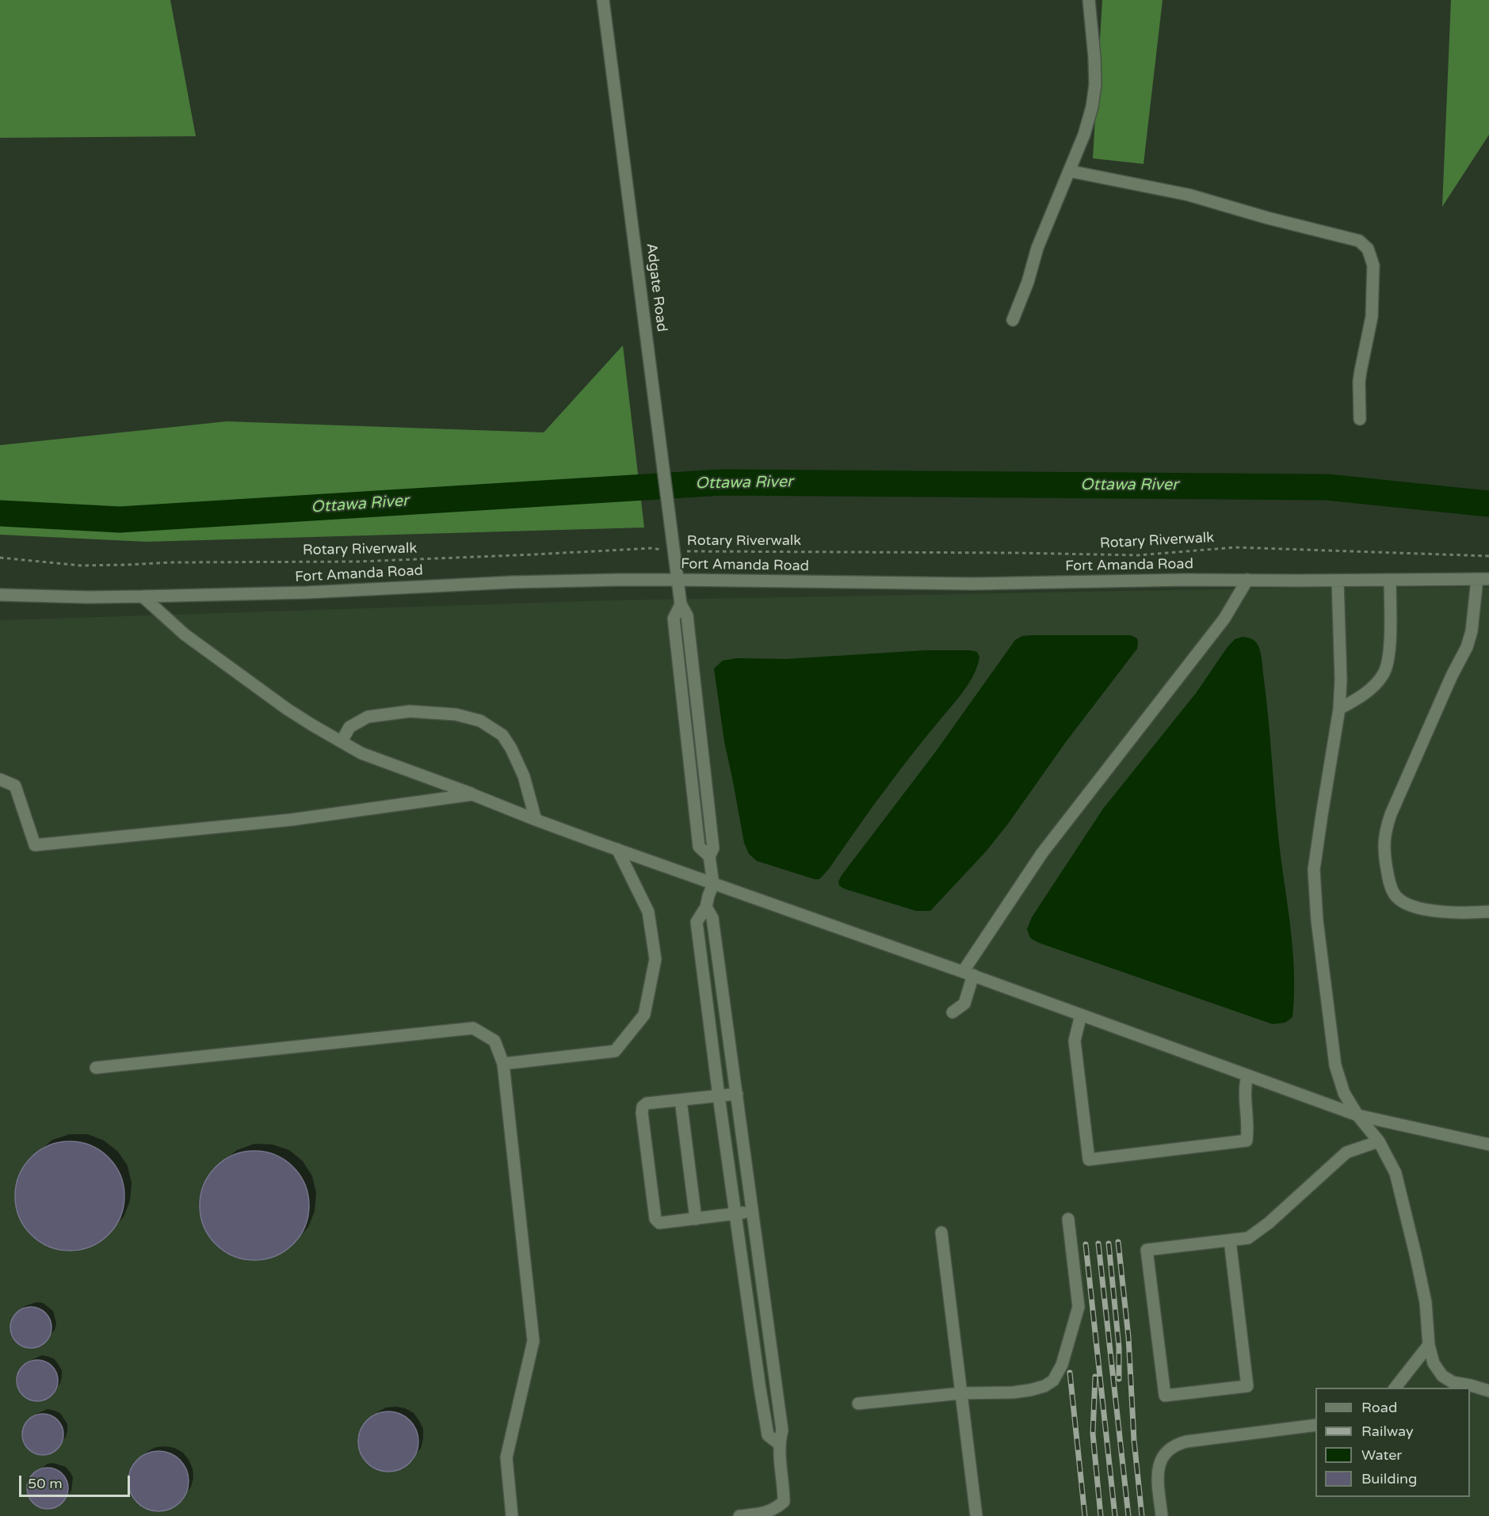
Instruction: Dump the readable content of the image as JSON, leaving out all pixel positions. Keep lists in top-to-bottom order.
{
  "streets": {
    "street": ["Adgate Road", "Fort Amanda Road"],
    "path": ["Rotary Riverwalk"]
  },
  "crossings": [
    ["Adgate Road", "Rotary Riverwalk"],
    ["Adgate Road", "Fort Amanda Road"]
  ],
  "water": ["Ottawa River"],
  "legend": [
    "Road",
    "Railway",
    "Water",
    "Building"
  ],
  "scale_bar": "50 m"
}
